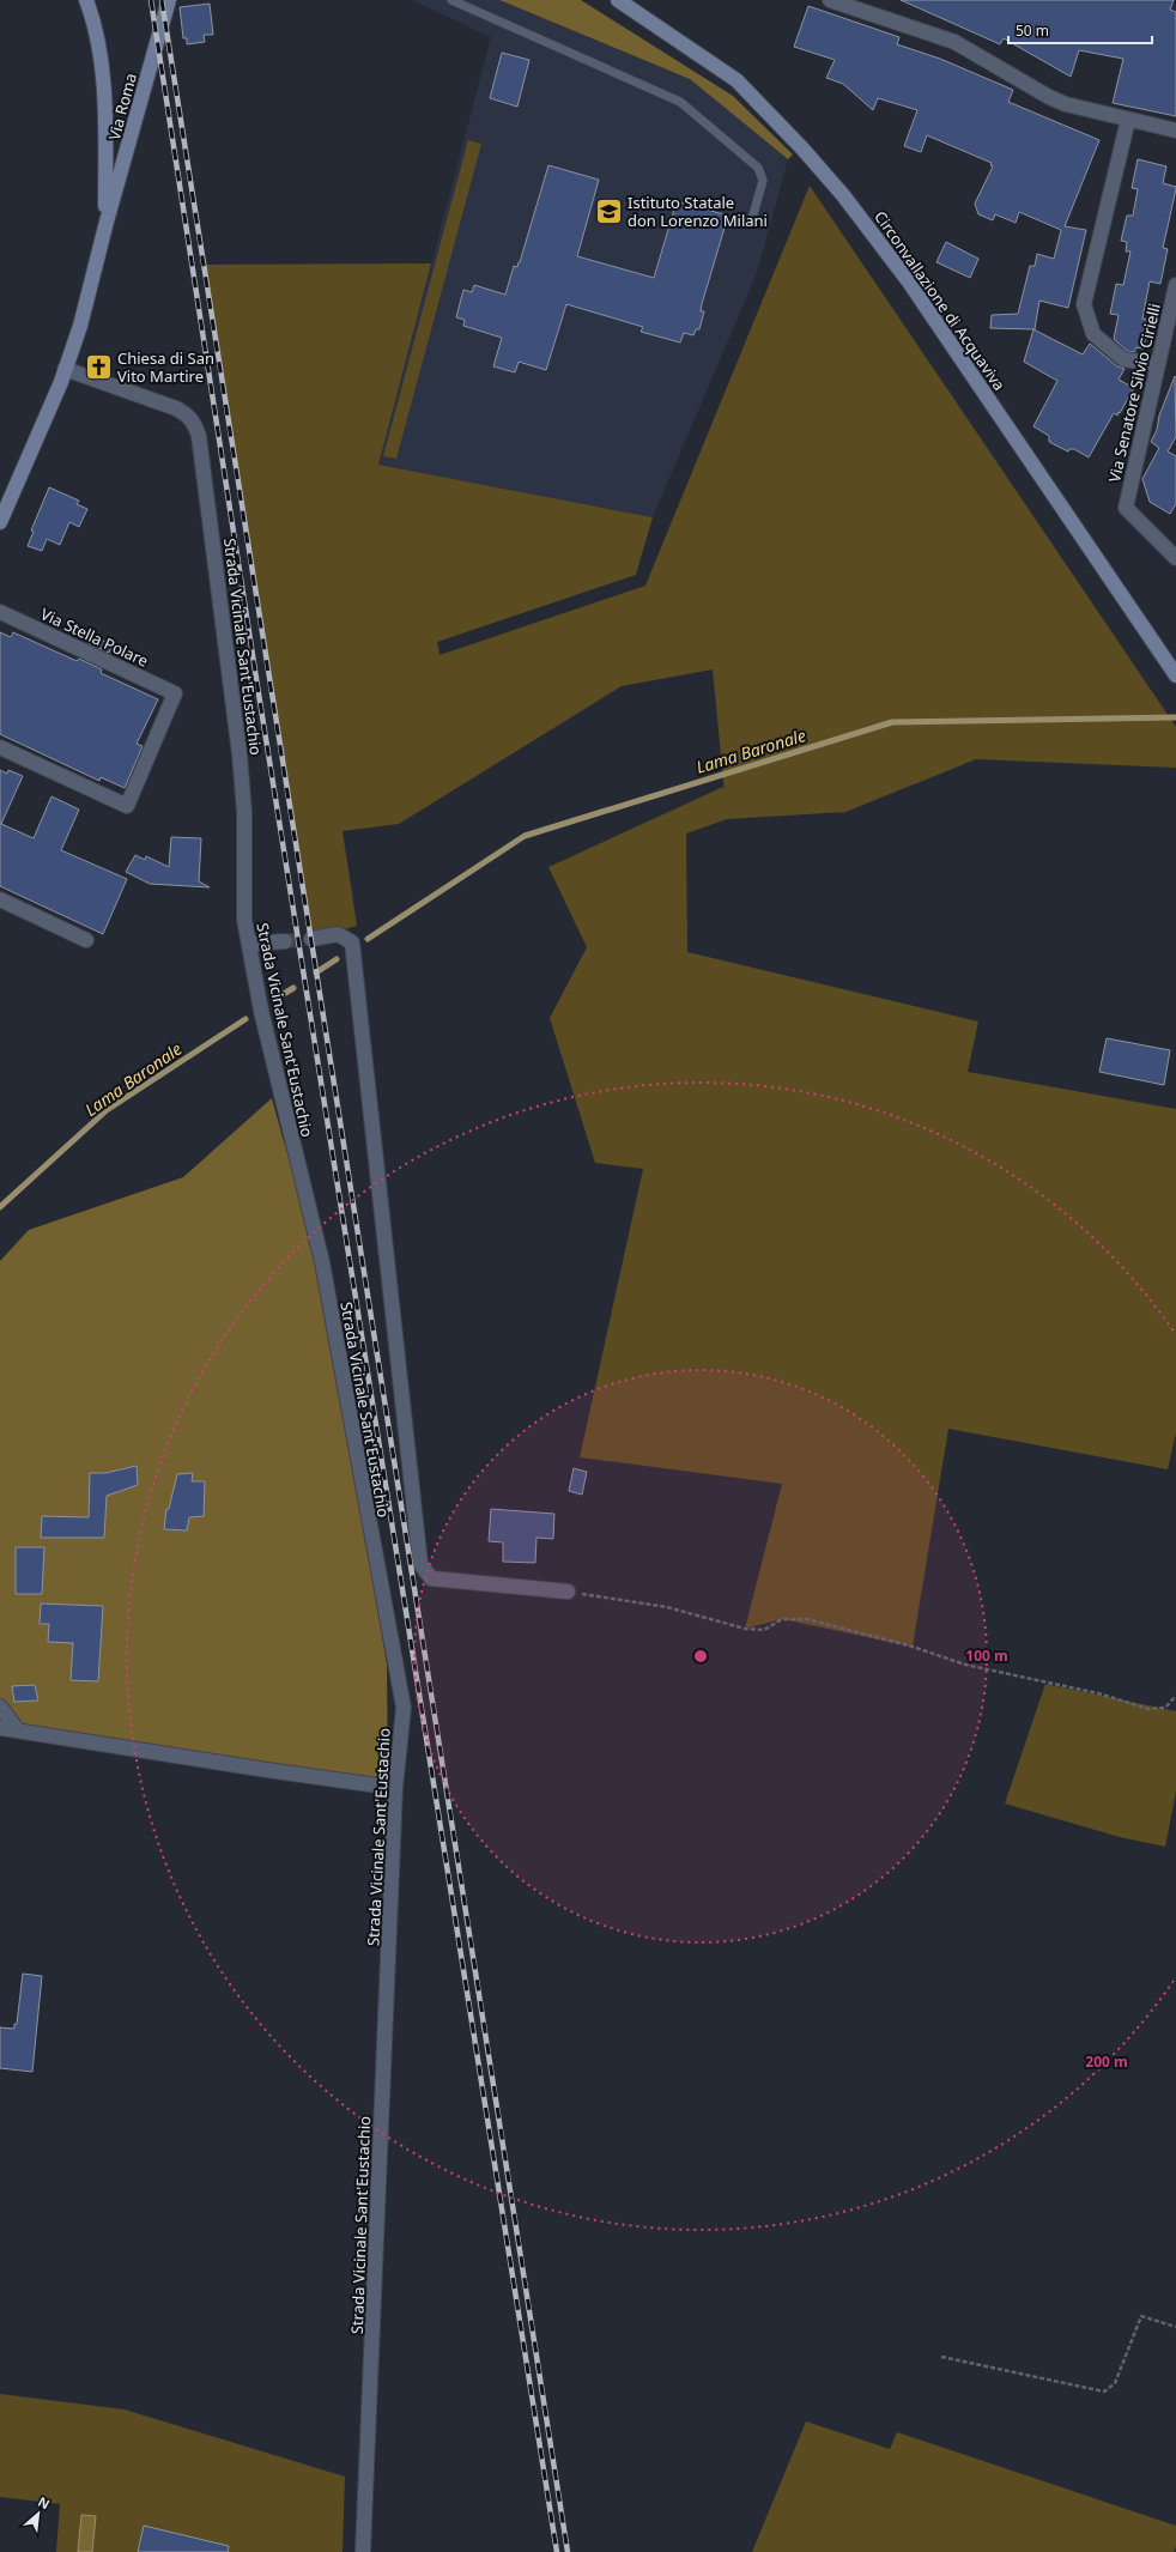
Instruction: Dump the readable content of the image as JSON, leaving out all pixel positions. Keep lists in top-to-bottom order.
{
  "streets": {
    "main road": ["Via Roma", "Circonvallazione di Acquaviva"],
    "street": ["Via Senatore Silvio Cirielli", "Via Stella Polare", "Strada Vicinale Sant'Eustachio"]
  },
  "water": ["Lama Baronale"],
  "places": {
    "school or university": ["Istituto Statale don Lorenzo Milani"],
    "church": ["Chiesa di San Vito Martire"]
  },
  "scale_bar": "50 m",
  "north": "top right",
  "rings": ["100 m", "200 m"]
}
